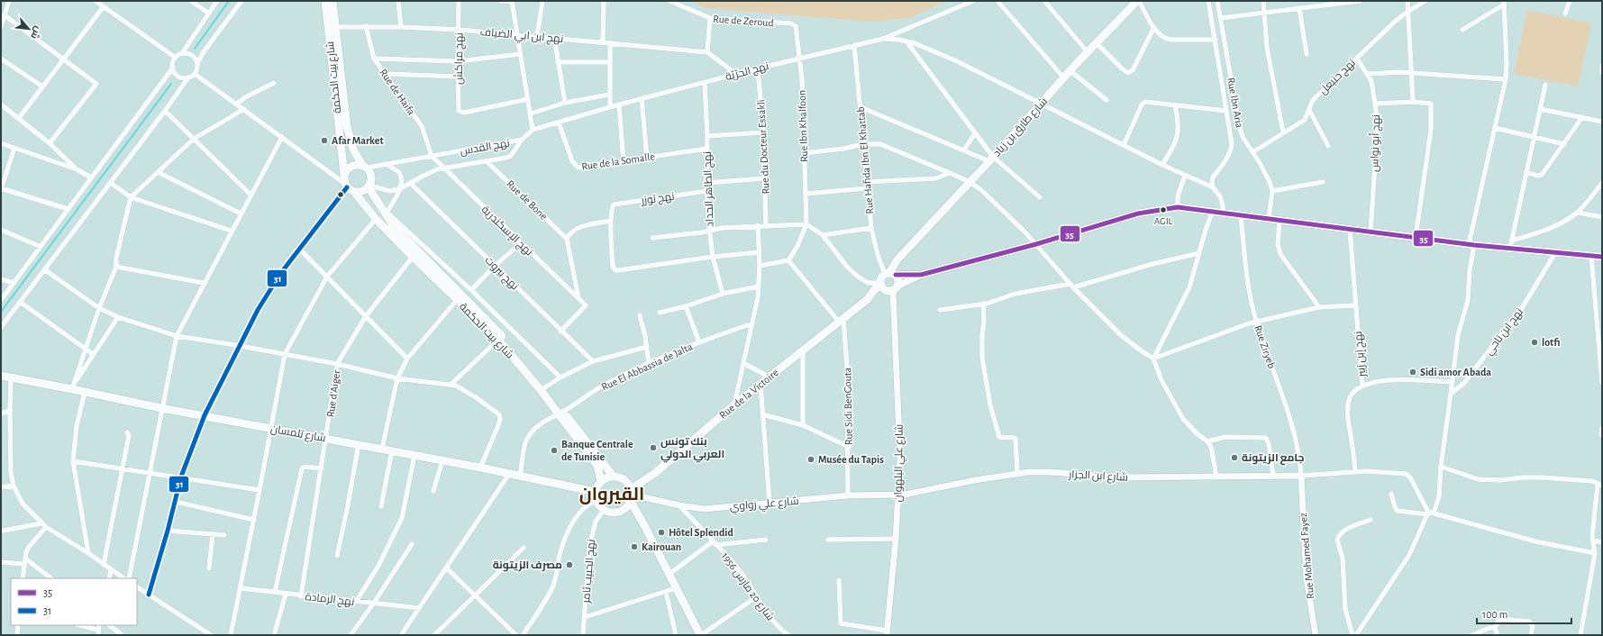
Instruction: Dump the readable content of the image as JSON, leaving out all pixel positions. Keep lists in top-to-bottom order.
{
  "streets": {
    "main road": [
      "شارع بيت الحكمة",
      "شارع طارق بن زياد",
      "Rue de la Victoire",
      "شارع تلمسان"
    ],
    "street": [
      "Rue de Zeroud",
      "نهج ابن ابي الضياف",
      "نهج مراكش",
      "نهج الحرّيّة",
      "نهج حنبعل",
      "Rue de Haifa",
      "Rue Ibn Aria",
      "Rue Ibn Khalfoon",
      "نهج أبو نواس",
      "نهج القدس",
      "Rue du Docteur Essakli",
      "Rue Hafida Ibn El Khattab",
      "Rue de la Somalle",
      "نهج الطاهر الحداد",
      "نهج توزر",
      "Rue de Bone",
      "نهج الإسكندرية",
      "نهج بيروت",
      "نهج ابن ناجي",
      "Rue Ziryeb",
      "نهج إبن زبير",
      "Rue El Abbassia de Jalta",
      "Rue d'Aiger",
      "Rue Sidi BenGouta",
      "شارع علي البلهوان",
      "شارع ابن الجزار",
      "شارع علي زواوي",
      "Rue Mohamed Fayez",
      "نهج الحبيب ثامر",
      "شارع 20 مارس 1956",
      "نهج الرمادة"
    ]
  },
  "crossings": [
    ["Rue de Zeroud", "Rue Ibn Khalfoon"],
    ["نهج ابن ابي الضياف", "نهج مراكش"],
    ["نهج ابن ابي الضياف", "شارع بيت الحكمة"],
    ["نهج ابن ابي الضياف", "Rue de Haifa"],
    ["نهج الحرّيّة", "Rue Ibn Khalfoon"],
    ["نهج الحرّيّة", "نهج القدس"],
    ["نهج الحرّيّة", "Rue du Docteur Essakli"],
    ["نهج الحرّيّة", "Rue Hafida Ibn El Khattab"],
    ["نهج الحرّيّة", "Rue de la Somalle"],
    ["نهج الحرّيّة", "نهج الطاهر الحداد"],
    ["نهج حنبعل", "Rue Ibn Aria"],
    ["نهج حنبعل", "نهج أبو نواس"],
    ["شارع بيت الحكمة", "نهج القدس"],
    ["شارع بيت الحكمة", "Rue El Abbassia de Jalta"],
    ["شارع بيت الحكمة", "Rue d'Aiger"],
    ["شارع بيت الحكمة", "Rue de la Victoire"],
    ["شارع بيت الحكمة", "شارع تلمسان"],
    ["شارع بيت الحكمة", "شارع علي زواوي"],
    ["شارع بيت الحكمة", "نهج الحبيب ثامر"],
    ["Rue de Haifa", "نهج القدس"],
    ["Rue de Haifa", "نهج الإسكندرية"],
    ["شارع طارق بن زياد", "Rue Hafida Ibn El Khattab"],
    ["شارع طارق بن زياد", "Rue de la Victoire"],
    ["شارع طارق بن زياد", "شارع علي البلهوان"],
    ["نهج القدس", "Rue de Bone"],
    ["نهج القدس", "نهج الإسكندرية"],
    ["نهج القدس", "نهج بيروت"],
    ["Rue de la Somalle", "نهج الطاهر الحداد"],
    ["نهج الطاهر الحداد", "نهج توزر"],
    ["نهج الإسكندرية", "نهج بيروت"],
    ["Rue Ziryeb", "شارع ابن الجزار"],
    ["Rue Ziryeb", "Rue Mohamed Fayez"],
    ["Rue El Abbassia de Jalta", "شارع تلمسان"],
    ["Rue d'Aiger", "شارع تلمسان"],
    ["Rue d'Aiger", "نهج الرمادة"],
    ["Rue de la Victoire", "Rue Sidi BenGouta"],
    ["Rue de la Victoire", "شارع تلمسان"],
    ["Rue de la Victoire", "شارع علي البلهوان"],
    ["Rue de la Victoire", "شارع علي زواوي"],
    ["Rue de la Victoire", "نهج الحبيب ثامر"],
    ["Rue Sidi BenGouta", "شارع علي زواوي"],
    ["شارع تلمسان", "شارع علي زواوي"],
    ["شارع تلمسان", "نهج الحبيب ثامر"],
    ["شارع علي البلهوان", "شارع ابن الجزار"],
    ["شارع علي البلهوان", "شارع علي زواوي"],
    ["شارع ابن الجزار", "شارع علي زواوي"],
    ["شارع ابن الجزار", "Rue Mohamed Fayez"],
    ["شارع علي زواوي", "نهج الحبيب ثامر"],
    ["شارع علي زواوي", "شارع 20 مارس 1956"]
  ],
  "districts": ["القيروان"],
  "places": [
    "Afar Market",
    "AGIL",
    "lotfi",
    "Sidi amor Abada",
    "بنك تونس العربي الدولي",
    "Banque Centrale de Tunisie",
    "جامع الزيتونة",
    "Musée du Tapis",
    "Hôtel Splendid",
    "Kairouan",
    "مصرف الزيتونة"
  ],
  "lines": ["transit line 31", "transit line 35"],
  "legend": ["35", "31"],
  "scale_bar": "100 m",
  "north": "bottom right"
}
